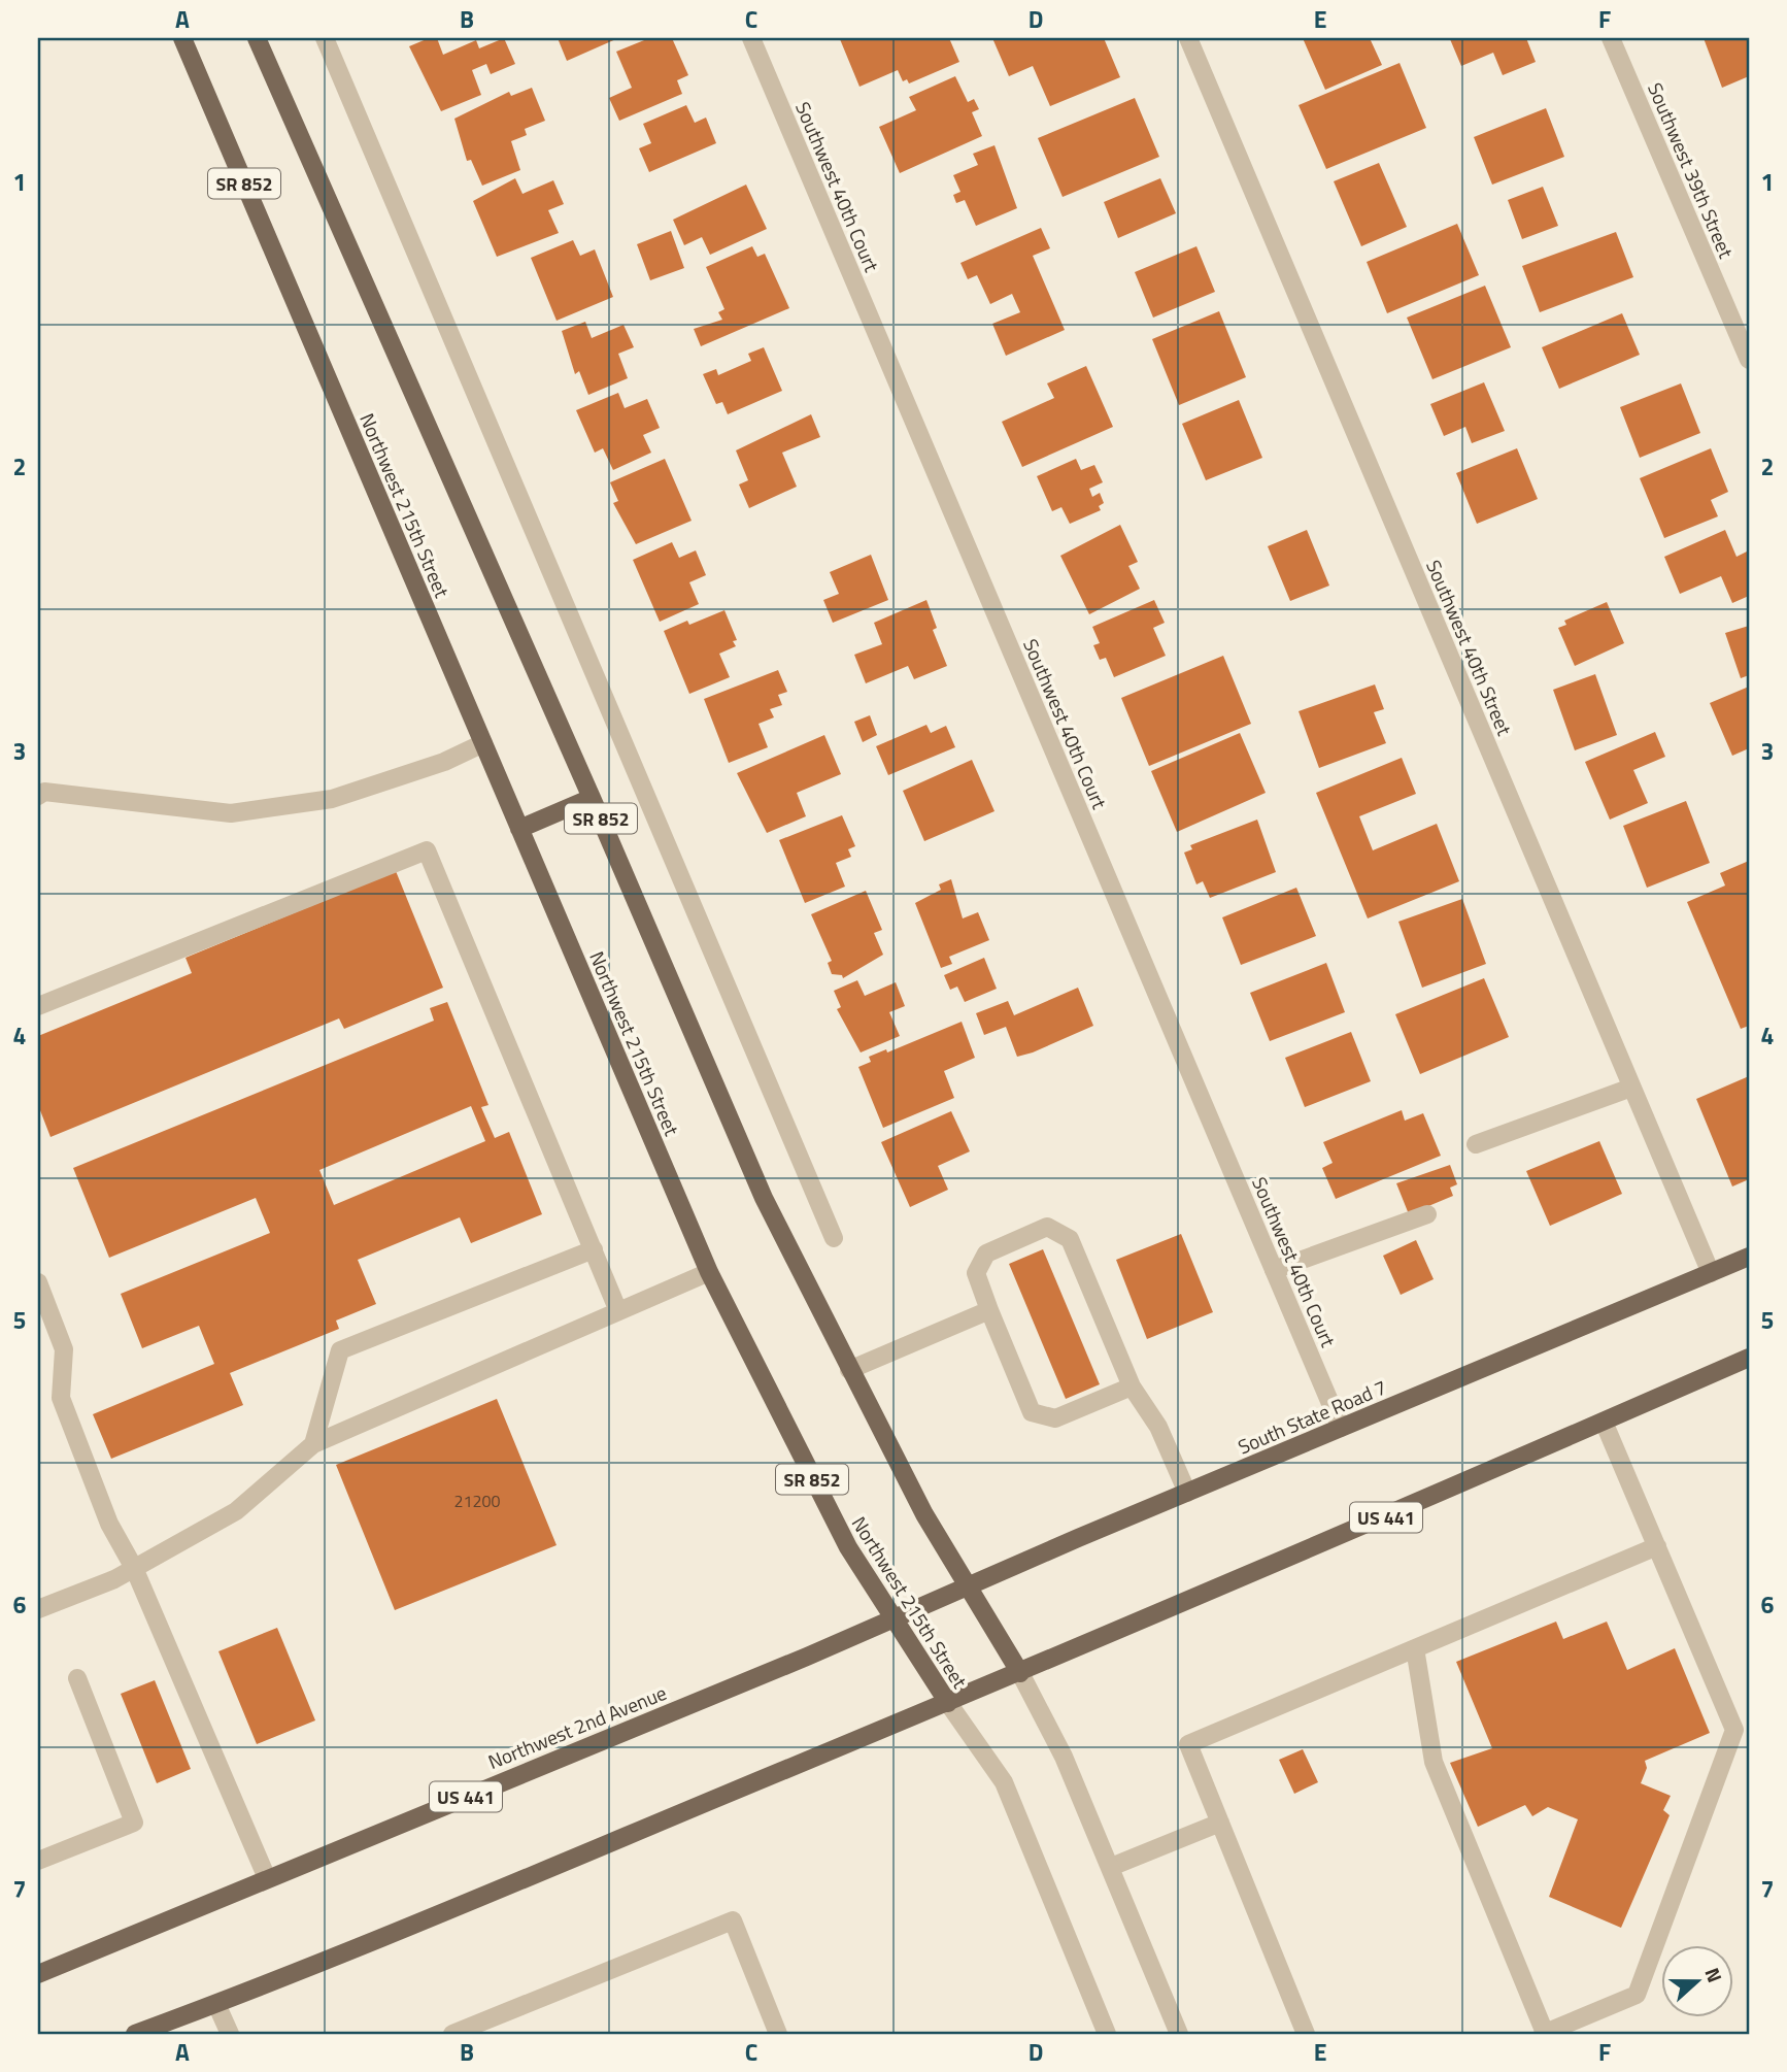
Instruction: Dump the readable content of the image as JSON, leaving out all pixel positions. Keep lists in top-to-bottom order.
{
  "streets": {
    "main road": [
      "SR 852",
      "Northwest 215th Street",
      "South State Road 7",
      "US 441",
      "Northwest 2nd Avenue"
    ],
    "street": ["Southwest 39th Street", "Southwest 40th Court", "Southwest 40th Street"]
  },
  "crossings": [
    ["SR 852", "South State Road 7"],
    ["SR 852", "US 441"],
    ["Southwest 40th Court", "South State Road 7"],
    ["Northwest 215th Street", "South State Road 7"],
    ["Northwest 215th Street", "US 441"],
    ["Northwest 215th Street", "Northwest 2nd Avenue"],
    ["Southwest 40th Street", "South State Road 7"],
    ["South State Road 7", "Northwest 2nd Avenue"]
  ],
  "house_numbers": ["21200"],
  "north": "right",
  "grid": {
    "columns": [
      "A",
      "B",
      "C",
      "D",
      "E",
      "F"
    ],
    "rows": [
      "1",
      "2",
      "3",
      "4",
      "5",
      "6",
      "7"
    ]
  }
}
